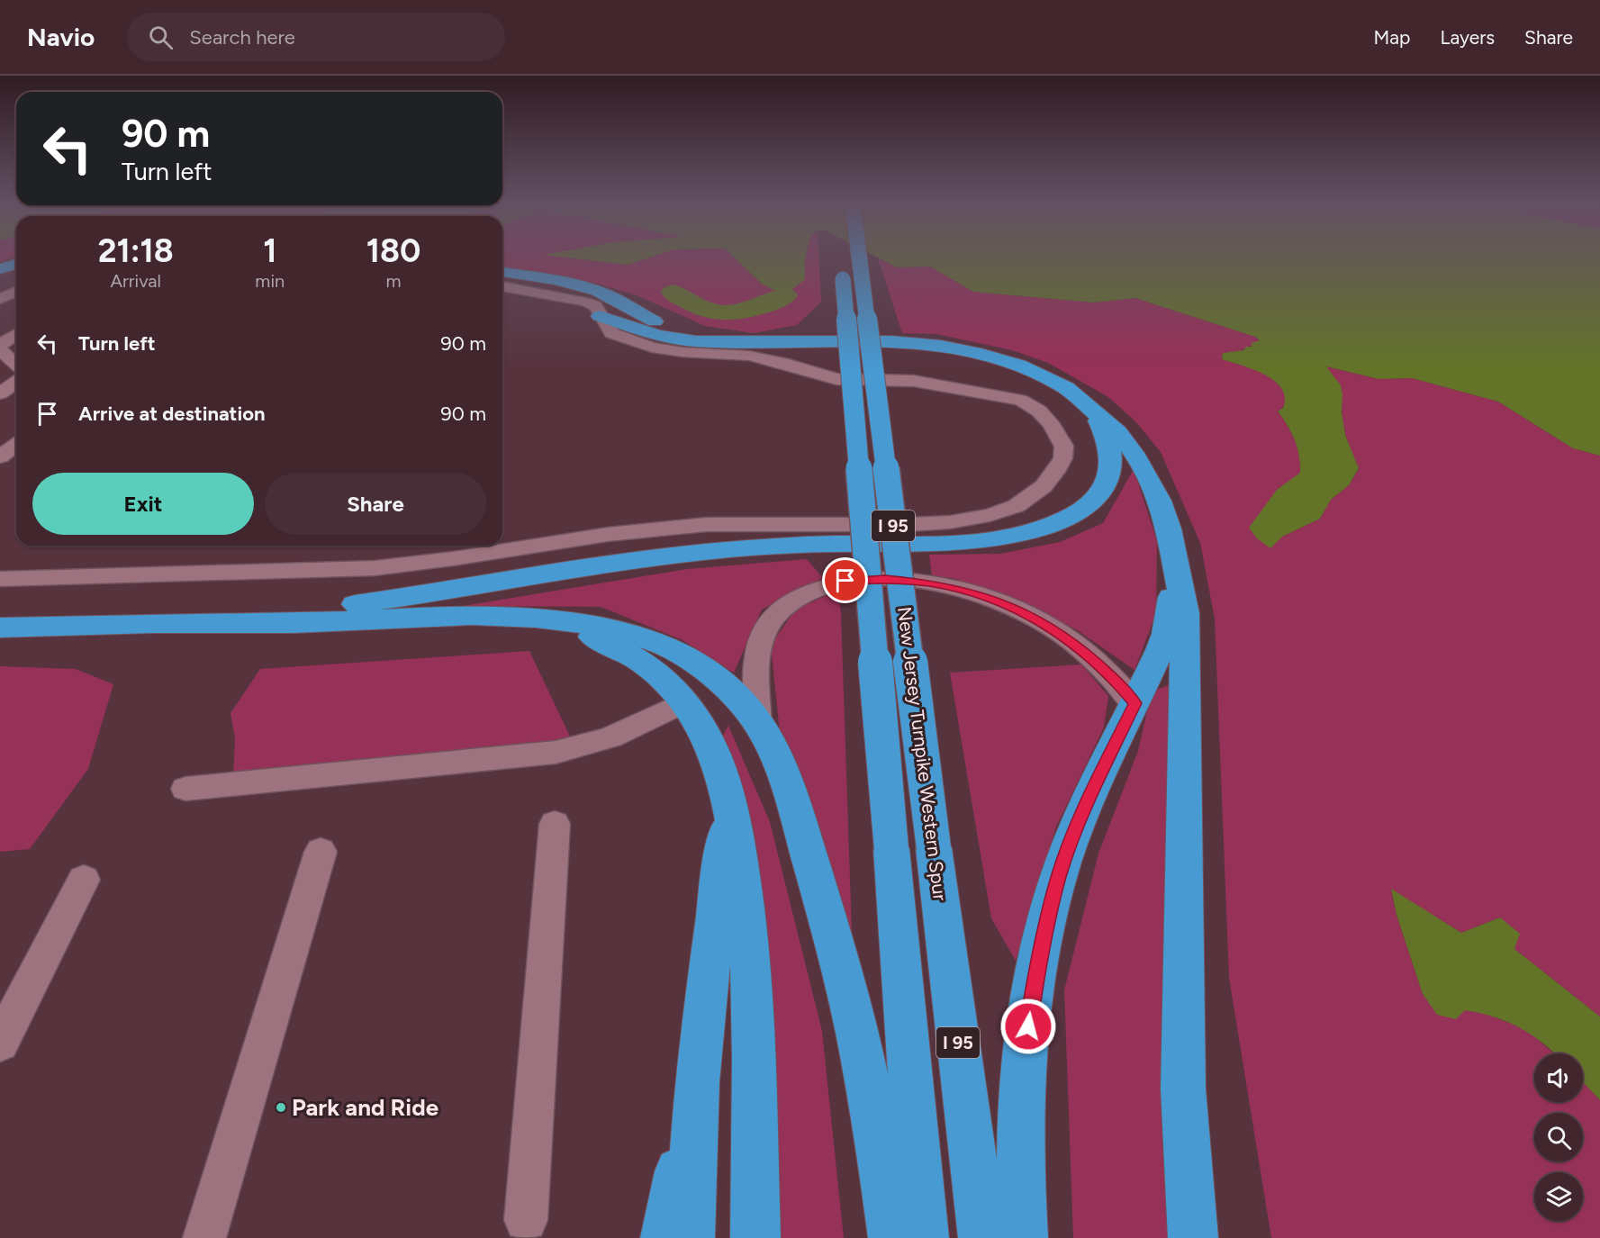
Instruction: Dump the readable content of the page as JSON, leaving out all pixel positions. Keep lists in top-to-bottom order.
{
  "streets": {
    "highway": ["I 95", "New Jersey Turnpike Western Spur"]
  },
  "places": ["Park and Ride"],
  "page": {
    "header": "Navio",
    "search": "Search here",
    "nav": ["Map", "Layers", "Share"],
    "turn": ["90 m", "Turn left"],
    "eta": [
      "21:18",
      "Arrival",
      "1",
      "min",
      "180",
      "m"
    ],
    "list": [
      {
        "name": "Turn left",
        "value": "90 m"
      },
      {
        "name": "Arrive at destination",
        "value": "90 m"
      }
    ],
    "buttons": ["Exit", "Share"]
  }
}
